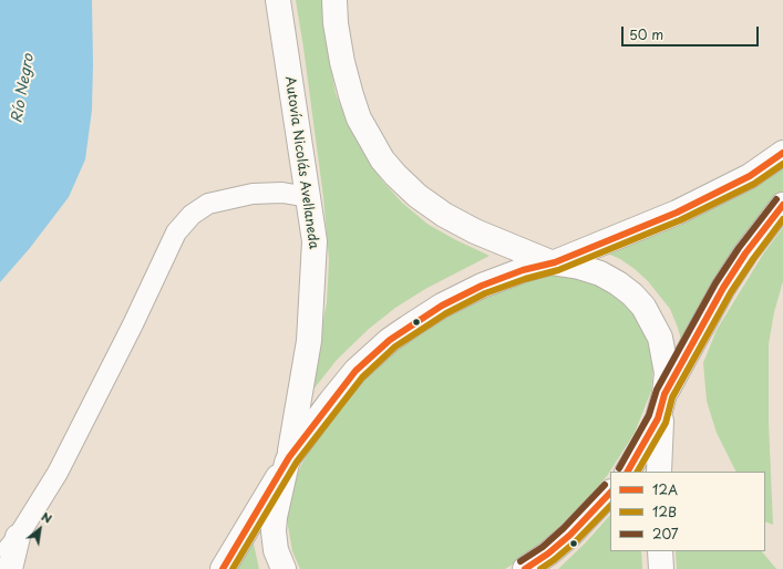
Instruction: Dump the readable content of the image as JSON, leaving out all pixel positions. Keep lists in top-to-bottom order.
{
  "streets": {
    "highway": ["Autovía Nicolás Avellaneda"]
  },
  "water": ["Río Negro"],
  "lines": ["transit line 12A", "transit line 12B", "transit line 207"],
  "legend": ["12A", "12B", "207"],
  "scale_bar": "50 m",
  "north": "top right"
}
